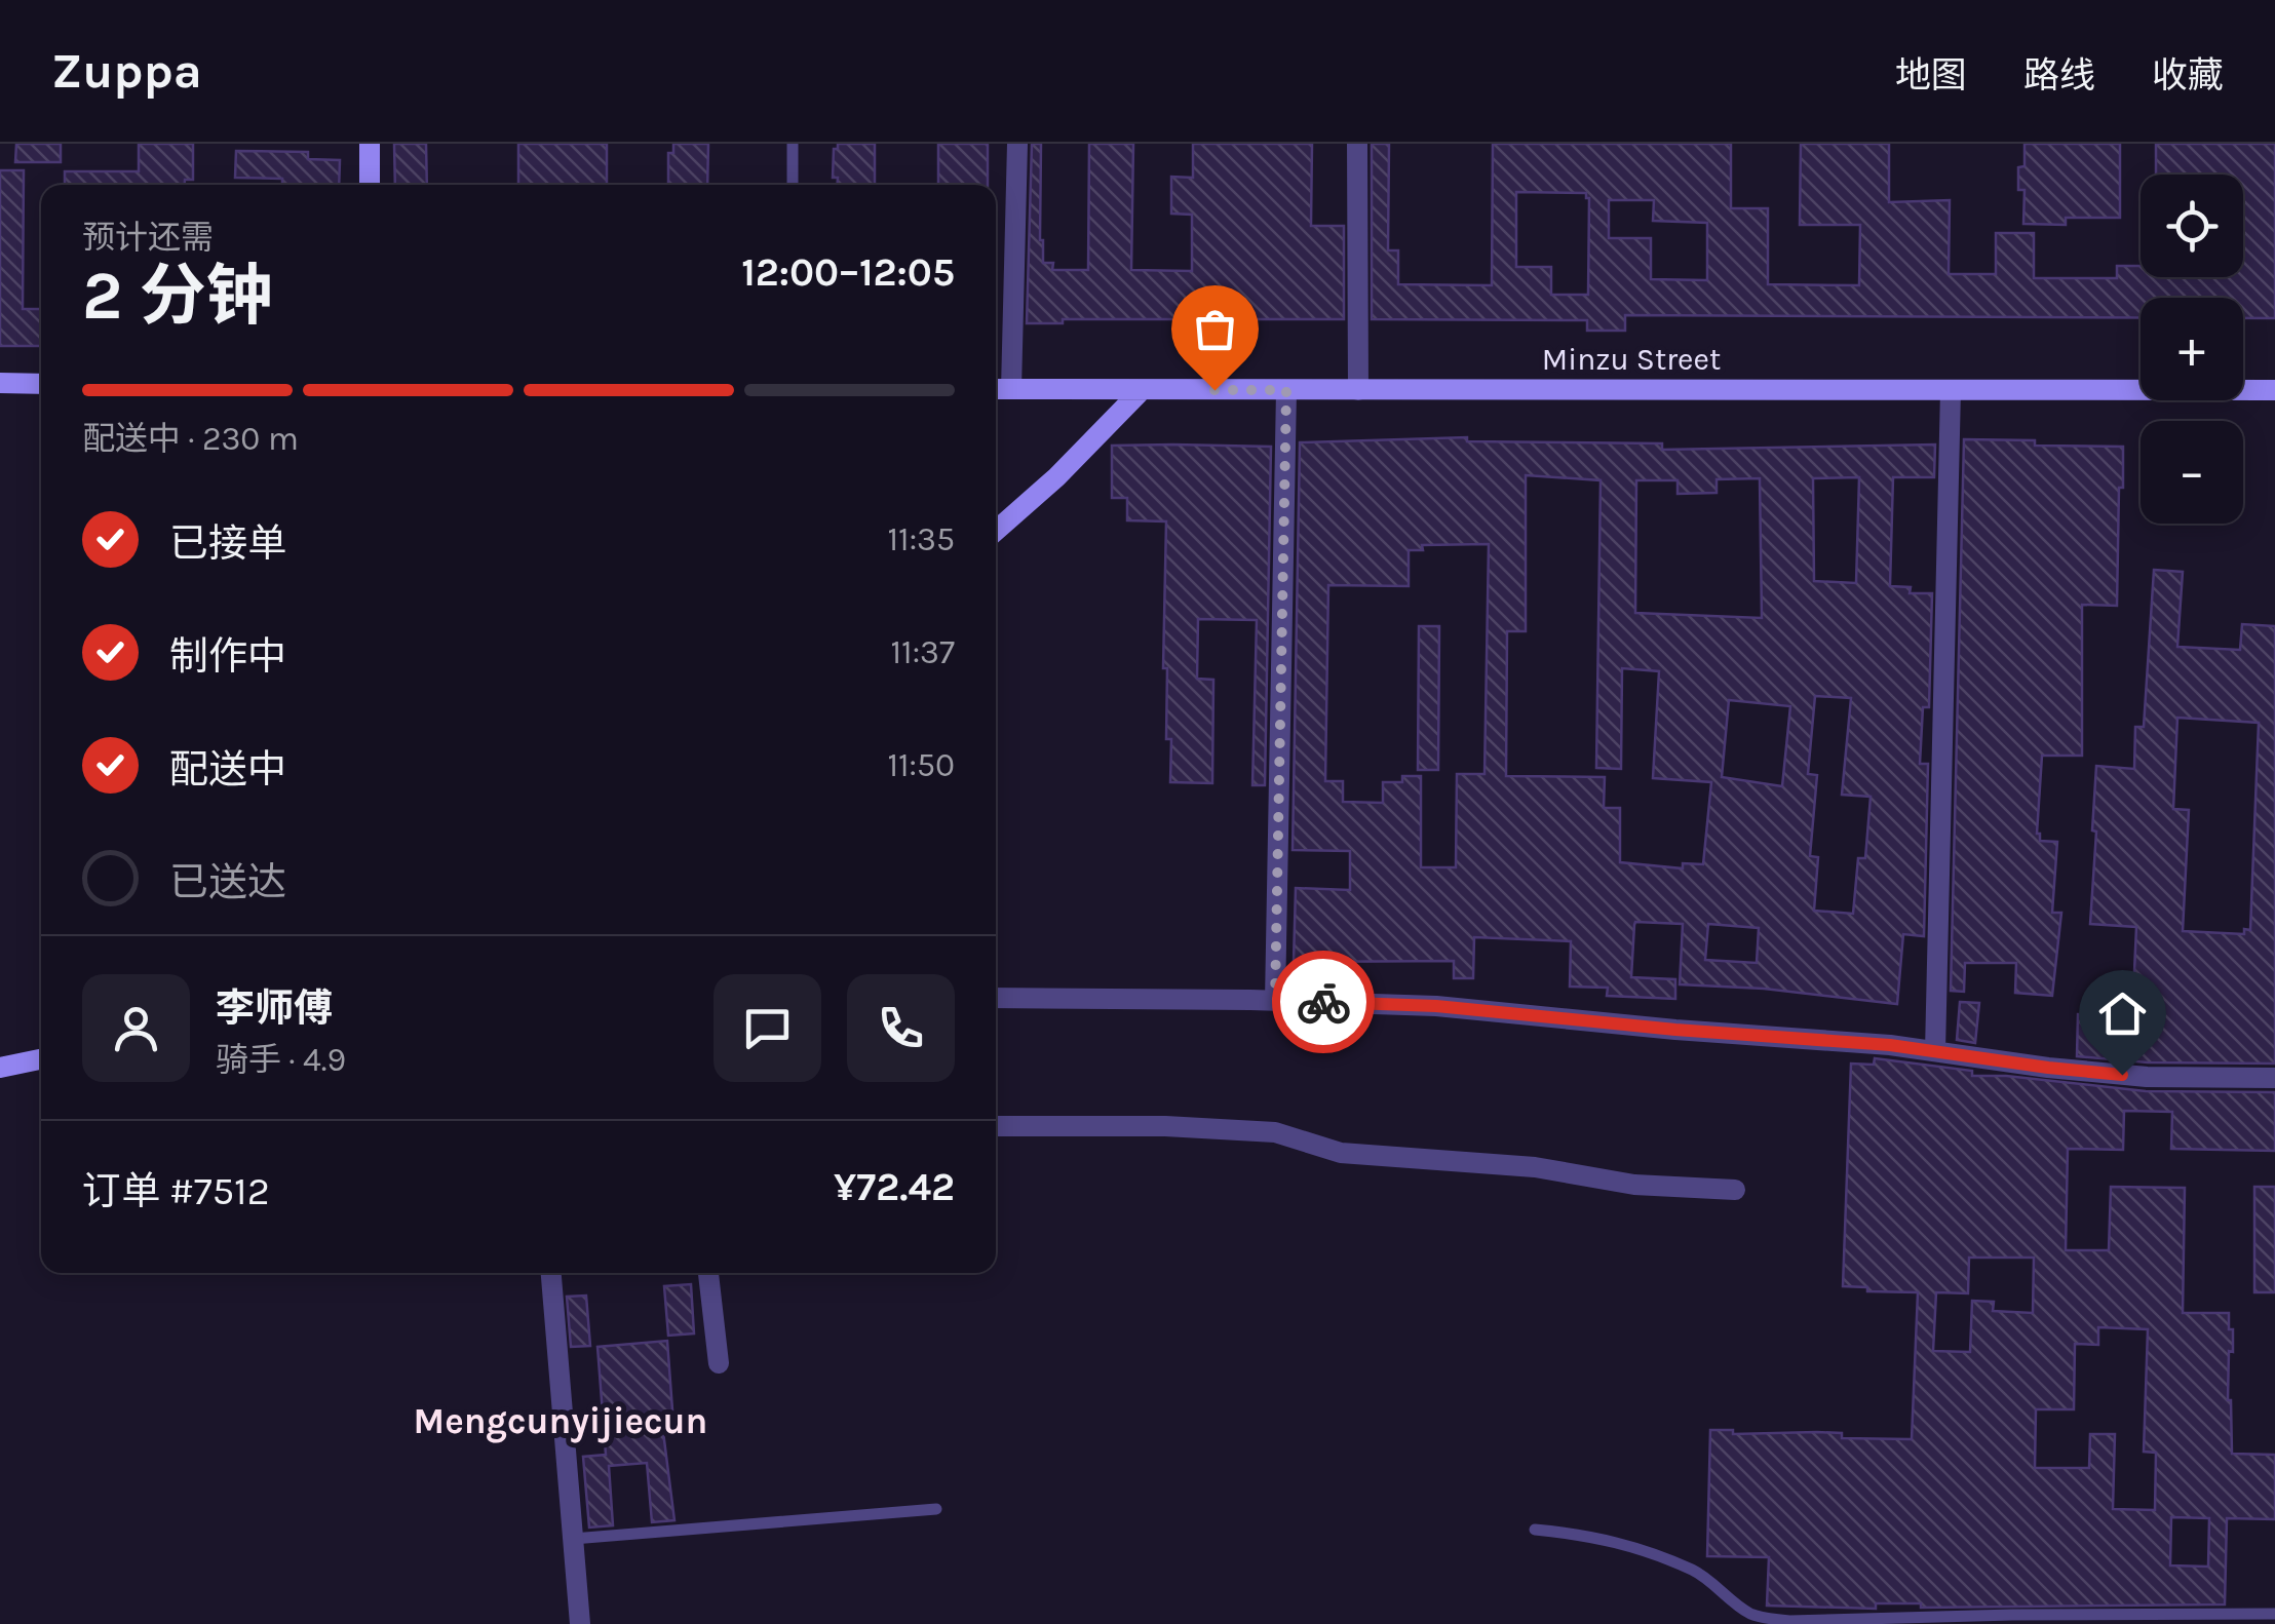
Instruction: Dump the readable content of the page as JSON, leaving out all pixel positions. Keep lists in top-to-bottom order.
{
  "streets": {
    "main road": ["Minzu Street"]
  },
  "districts": ["Mengcunyijiecun"],
  "page": {
    "header": "Zuppa",
    "nav": ["地图", "路线", "收藏"],
    "map_buttons": ["+", "−"],
    "heading": ["2 分钟", "预计还需", "12:00–12:05"],
    "panel": [
      "李师傅",
      "骑手 · 4.9",
      "订单 #7512",
      "¥72.42"
    ],
    "bar": "配送中 · 230 m",
    "list": [
      ["已接单", "11:35"],
      ["制作中", "11:37"],
      ["配送中", "11:50"],
      "已送达"
    ]
  }
}
